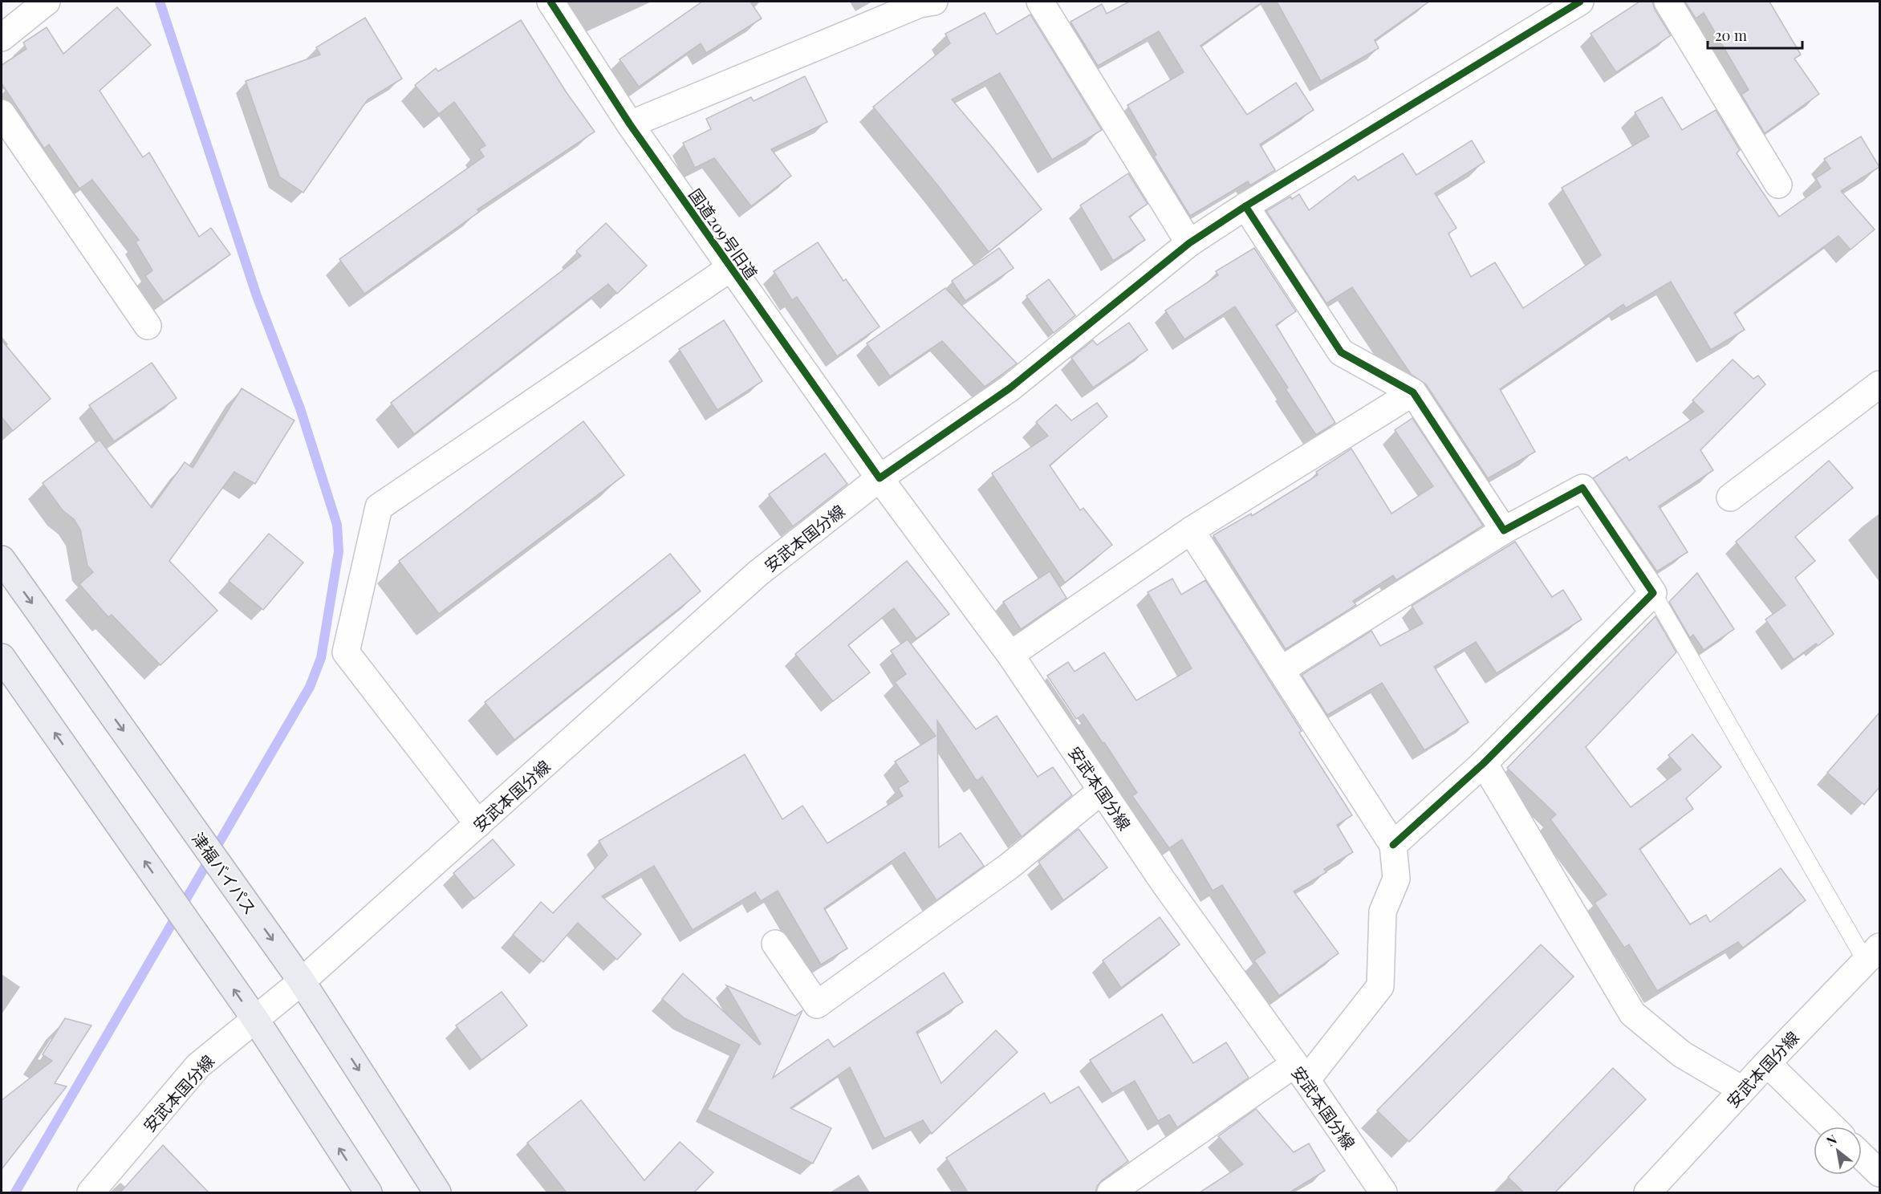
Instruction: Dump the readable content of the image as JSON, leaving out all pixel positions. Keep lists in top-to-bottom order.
{
  "streets": {
    "highway": ["津福バイパス"],
    "street": ["国道209号旧道", "安武本国分線"]
  },
  "crossings": [
    ["国道209号旧道", "安武本国分線"],
    ["安武本国分線", "津福バイパス"]
  ],
  "scale_bar": "20 m",
  "north": "top left"
}
